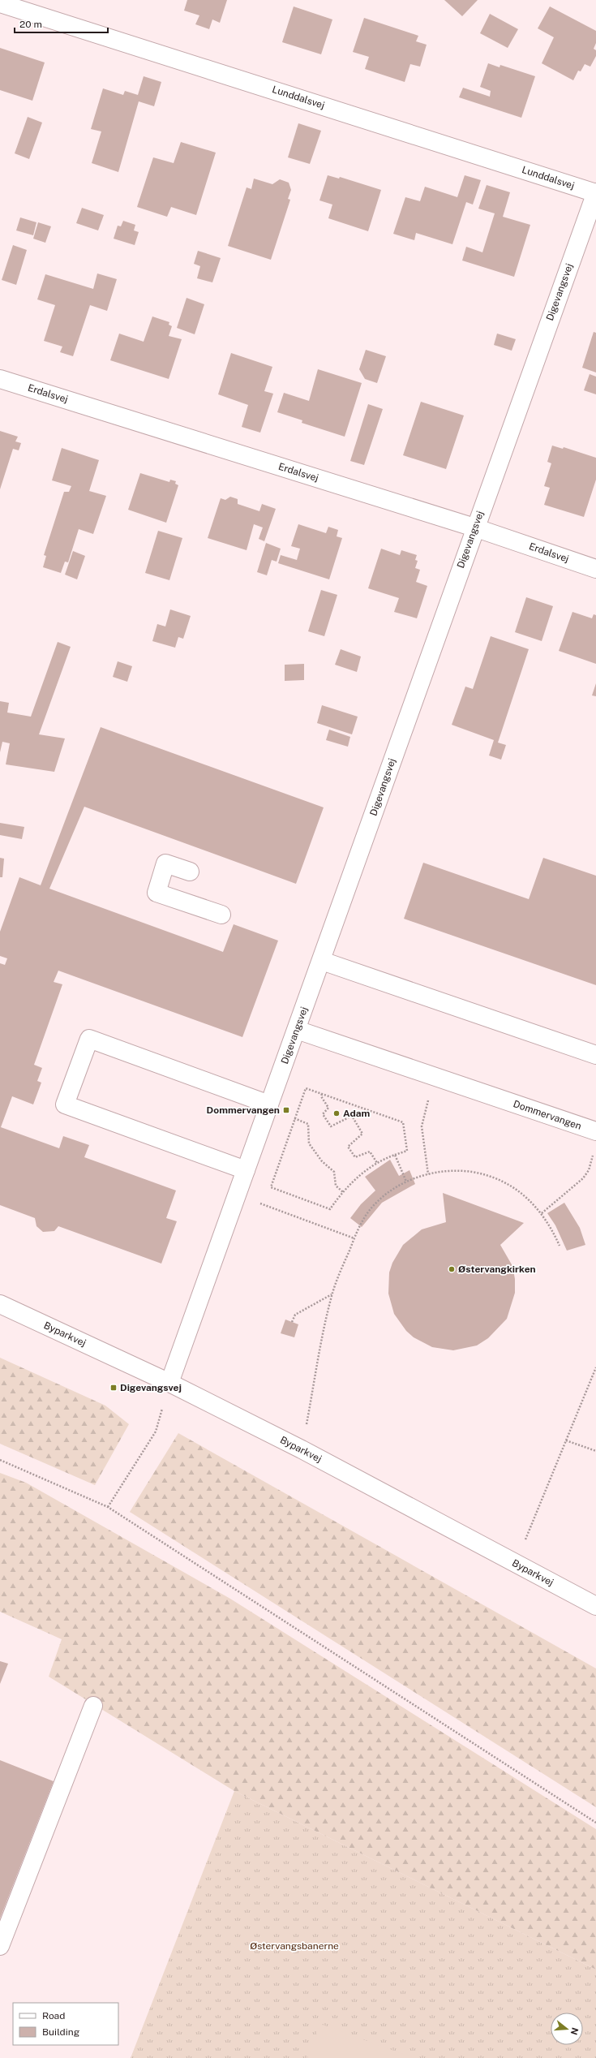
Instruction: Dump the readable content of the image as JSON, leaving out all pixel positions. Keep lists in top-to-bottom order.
{
  "streets": {
    "street": [
      "Lunddalsvej",
      "Digevangsvej",
      "Erdalsvej",
      "Dommervangen",
      "Byparkvej"
    ]
  },
  "crossings": [
    ["Lunddalsvej", "Digevangsvej"],
    ["Digevangsvej", "Erdalsvej"],
    ["Digevangsvej", "Dommervangen"],
    ["Digevangsvej", "Byparkvej"]
  ],
  "parks": ["Østervangsbanerne"],
  "places": {
    "transit": ["Dommervangen", "Digevangsvej"],
    "other": ["Adam", "Østervangkirken"]
  },
  "legend": ["Road", "Building"],
  "scale_bar": "20 m",
  "north": "right"
}
